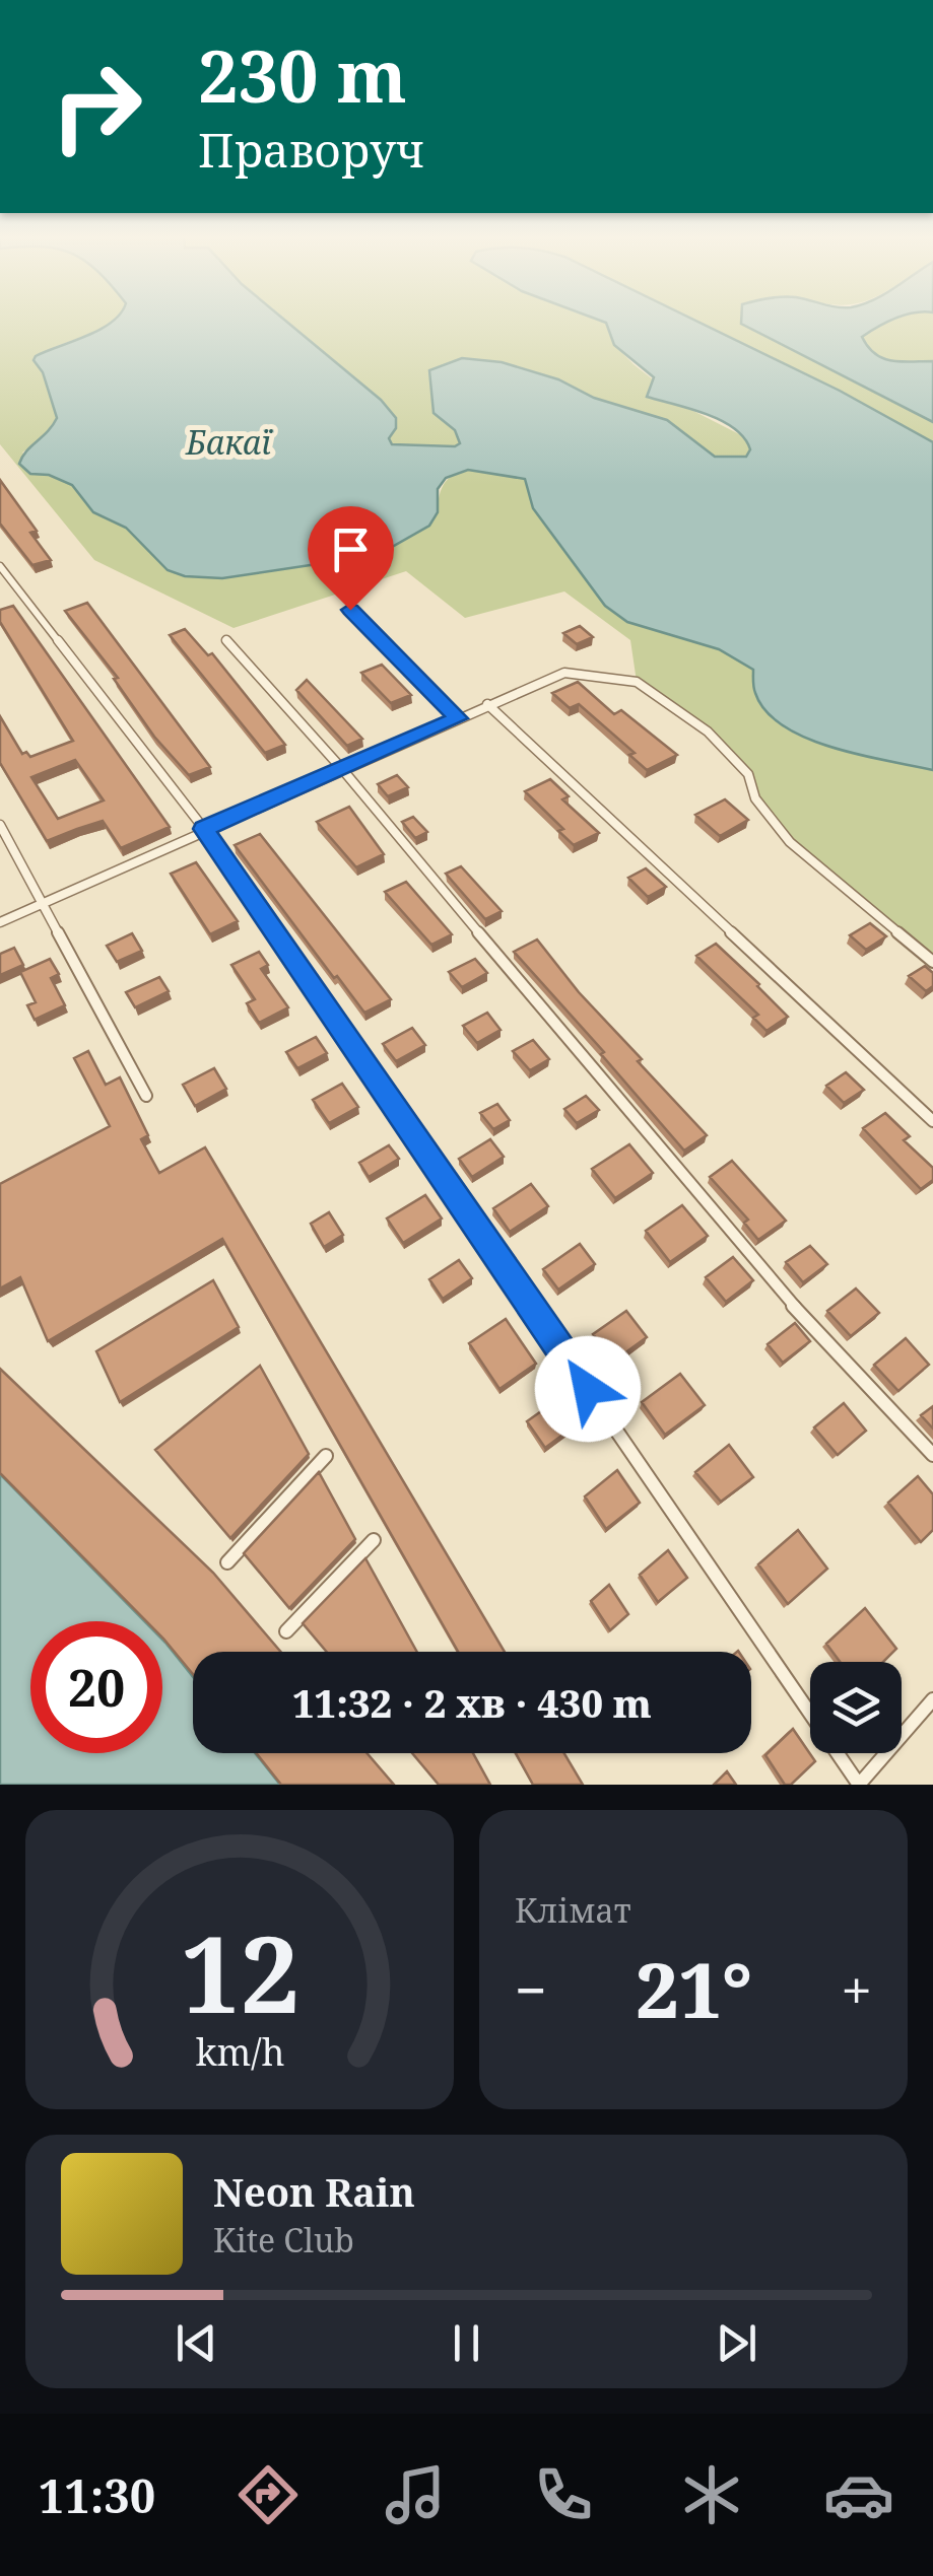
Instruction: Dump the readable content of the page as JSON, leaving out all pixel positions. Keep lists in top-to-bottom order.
{
  "water": ["Бакаї"],
  "page": {
    "turn": ["230 m", "Праворуч"],
    "limit": "20",
    "trip": "11:32 · 2 хв · 430 m",
    "tile": "Клімат",
    "heat": ["−", "21°", "+"],
    "song": ["Neon Rain", "Kite Club"],
    "tabs": "11:30",
    "gauge": ["12", "km/h"]
  }
}
